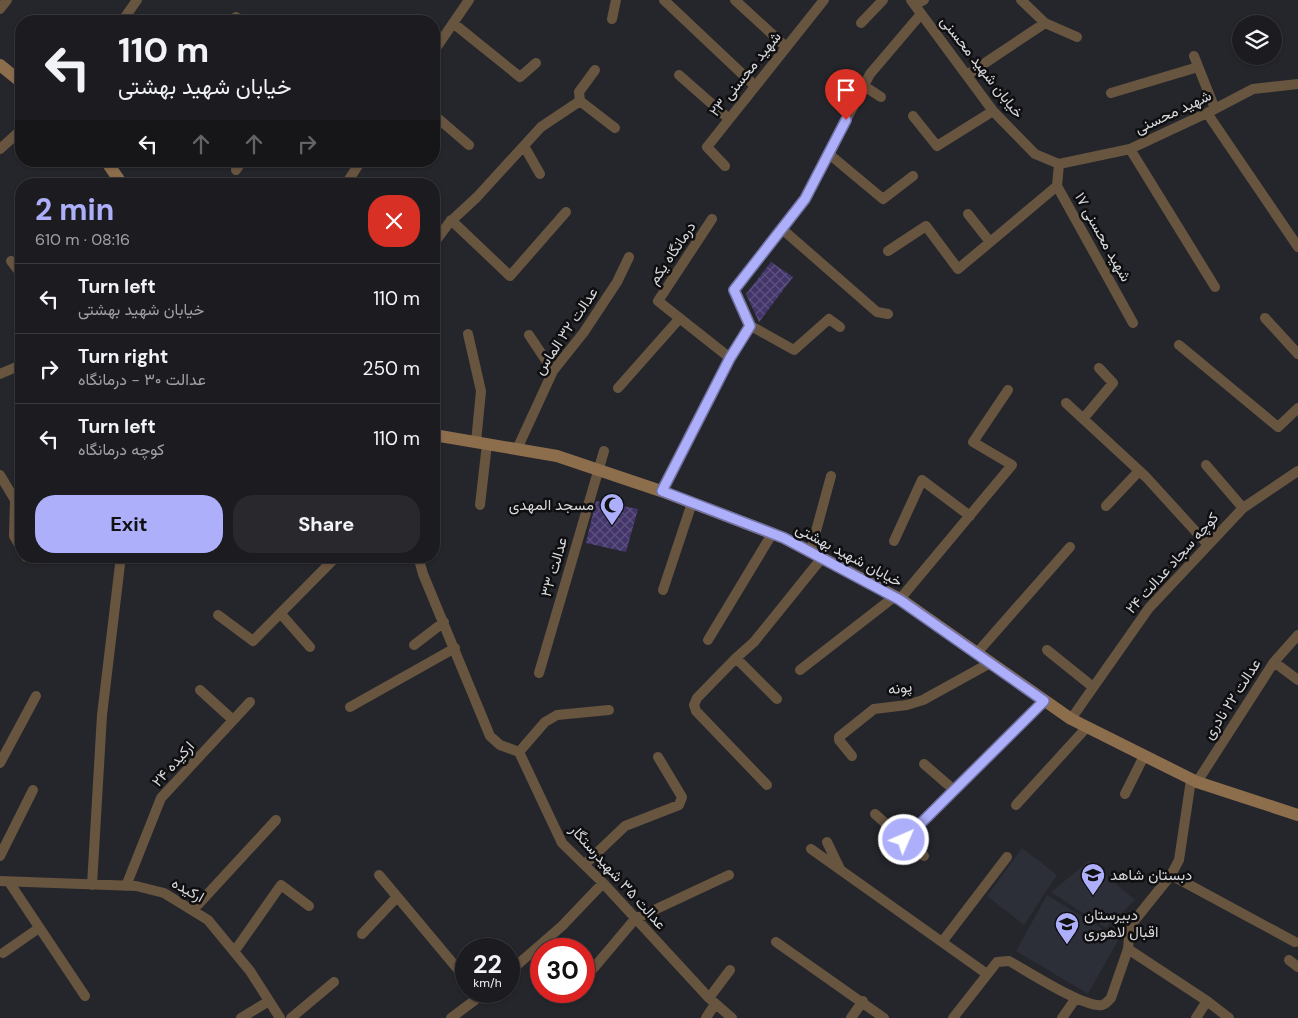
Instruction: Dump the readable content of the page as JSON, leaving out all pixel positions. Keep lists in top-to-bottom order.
{
  "streets": {
    "main road": ["خیابان شهید بهشتی"],
    "street": [
      "خیابان شهید محسنی",
      "شهید محسنی ۲۳",
      "شهید محسنی",
      "شهید محسنی ۱۷",
      "درمانگاه یکم",
      "عدالت ۳۲ الماس",
      "کوچه سجاد عدالت ۲۴",
      "عدالت ۳۳",
      "پونه",
      "عدالت ۲۲ نادری",
      "ارکیده ۲۴",
      "عدالت ۳۵ شهیدرستگار",
      "ارکیده"
    ]
  },
  "crossings": [
    ["خیابان شهید محسنی", "شهید محسنی"],
    ["خیابان شهید محسنی", "شهید محسنی ۱۷"],
    ["شهید محسنی", "شهید محسنی ۱۷"],
    ["عدالت ۳۲ الماس", "خیابان شهید بهشتی"],
    ["خیابان شهید بهشتی", "کوچه سجاد عدالت ۲۴"],
    ["خیابان شهید بهشتی", "عدالت ۳۳"],
    ["خیابان شهید بهشتی", "پونه"],
    ["خیابان شهید بهشتی", "عدالت ۲۲ نادری"],
    ["ارکیده ۲۴", "ارکیده"]
  ],
  "places": {
    "mosque": ["مسجد المهدی"],
    "school or university": ["دبستان شاهد", "دبیرستان اقبال لاهوری"]
  },
  "page": {
    "turn": ["110 m", "خیابان شهید بهشتی"],
    "heading": ["2 min", "610 m · 08:16"],
    "list": [
      {
        "name": "Turn left",
        "note": "خیابان شهید بهشتی",
        "value": "110 m"
      },
      {
        "name": "Turn right",
        "note": "عدالت ۳۰ - درمانگاه",
        "value": "250 m"
      },
      {
        "name": "Turn left",
        "note": "کوچه درمانگاه",
        "value": "110 m"
      }
    ],
    "buttons": ["Exit", "Share"],
    "speed": "22 km/h",
    "limit": "30"
  }
}
